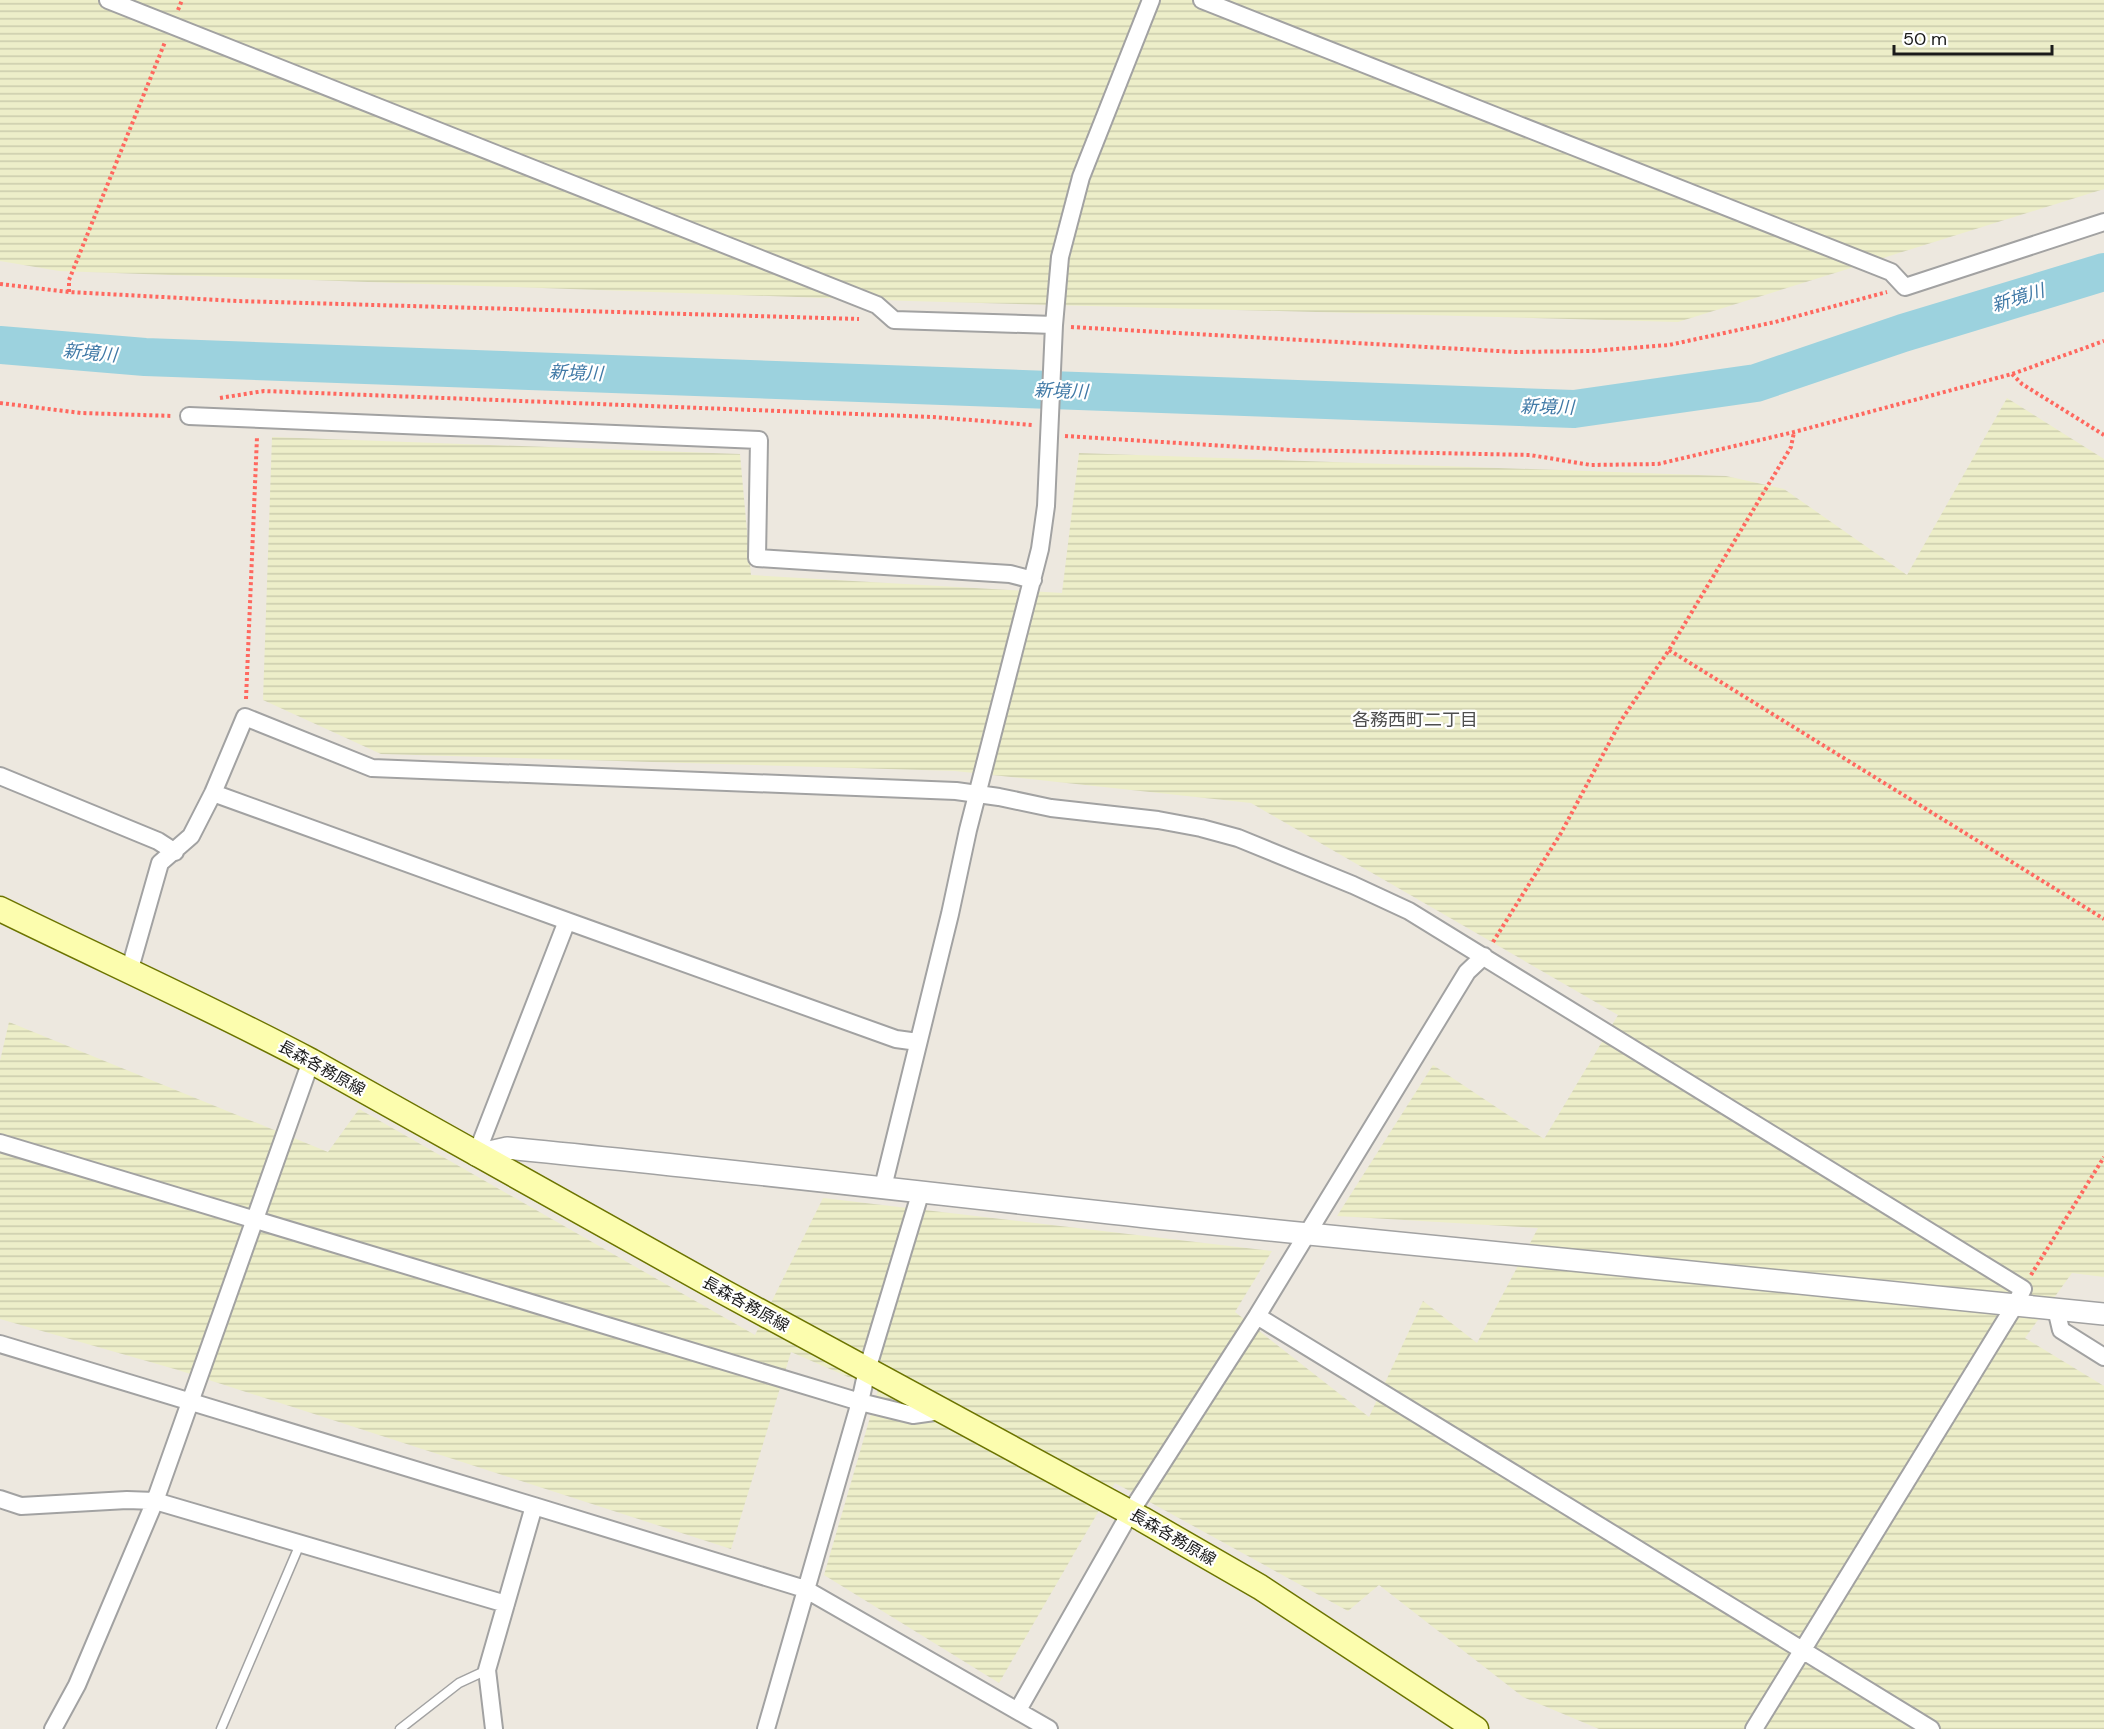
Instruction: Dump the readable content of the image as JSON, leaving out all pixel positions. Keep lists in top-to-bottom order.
{
  "streets": {
    "main road": ["長森各務原線"]
  },
  "districts": ["各務西町二丁目"],
  "water": ["新境川"],
  "scale_bar": "50 m"
}
